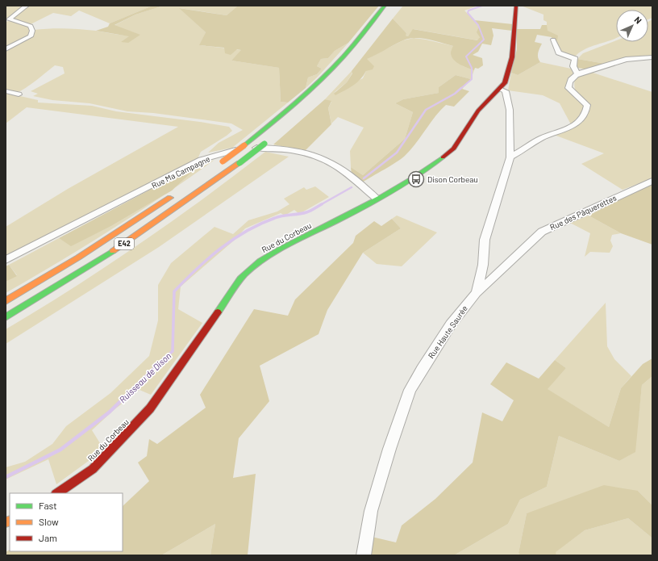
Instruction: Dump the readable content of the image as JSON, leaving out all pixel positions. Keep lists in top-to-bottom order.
{
  "streets": {
    "main road": ["Rue du Corbeau", "E42"],
    "street": ["Rue Ma Campagne", "Rue des Pâquerettes", "Rue Haute Saurée"]
  },
  "crossings": [
    ["Rue Ma Campagne", "Rue du Corbeau"],
    ["Rue des Pâquerettes", "Rue Haute Saurée"],
    ["Rue du Corbeau", "Rue Haute Saurée"]
  ],
  "water": ["Ruisseau de Dison"],
  "places": {
    "bus stop": ["Dison Corbeau"]
  },
  "legend": ["Fast", "Slow", "Jam"],
  "north": "top right"
}
